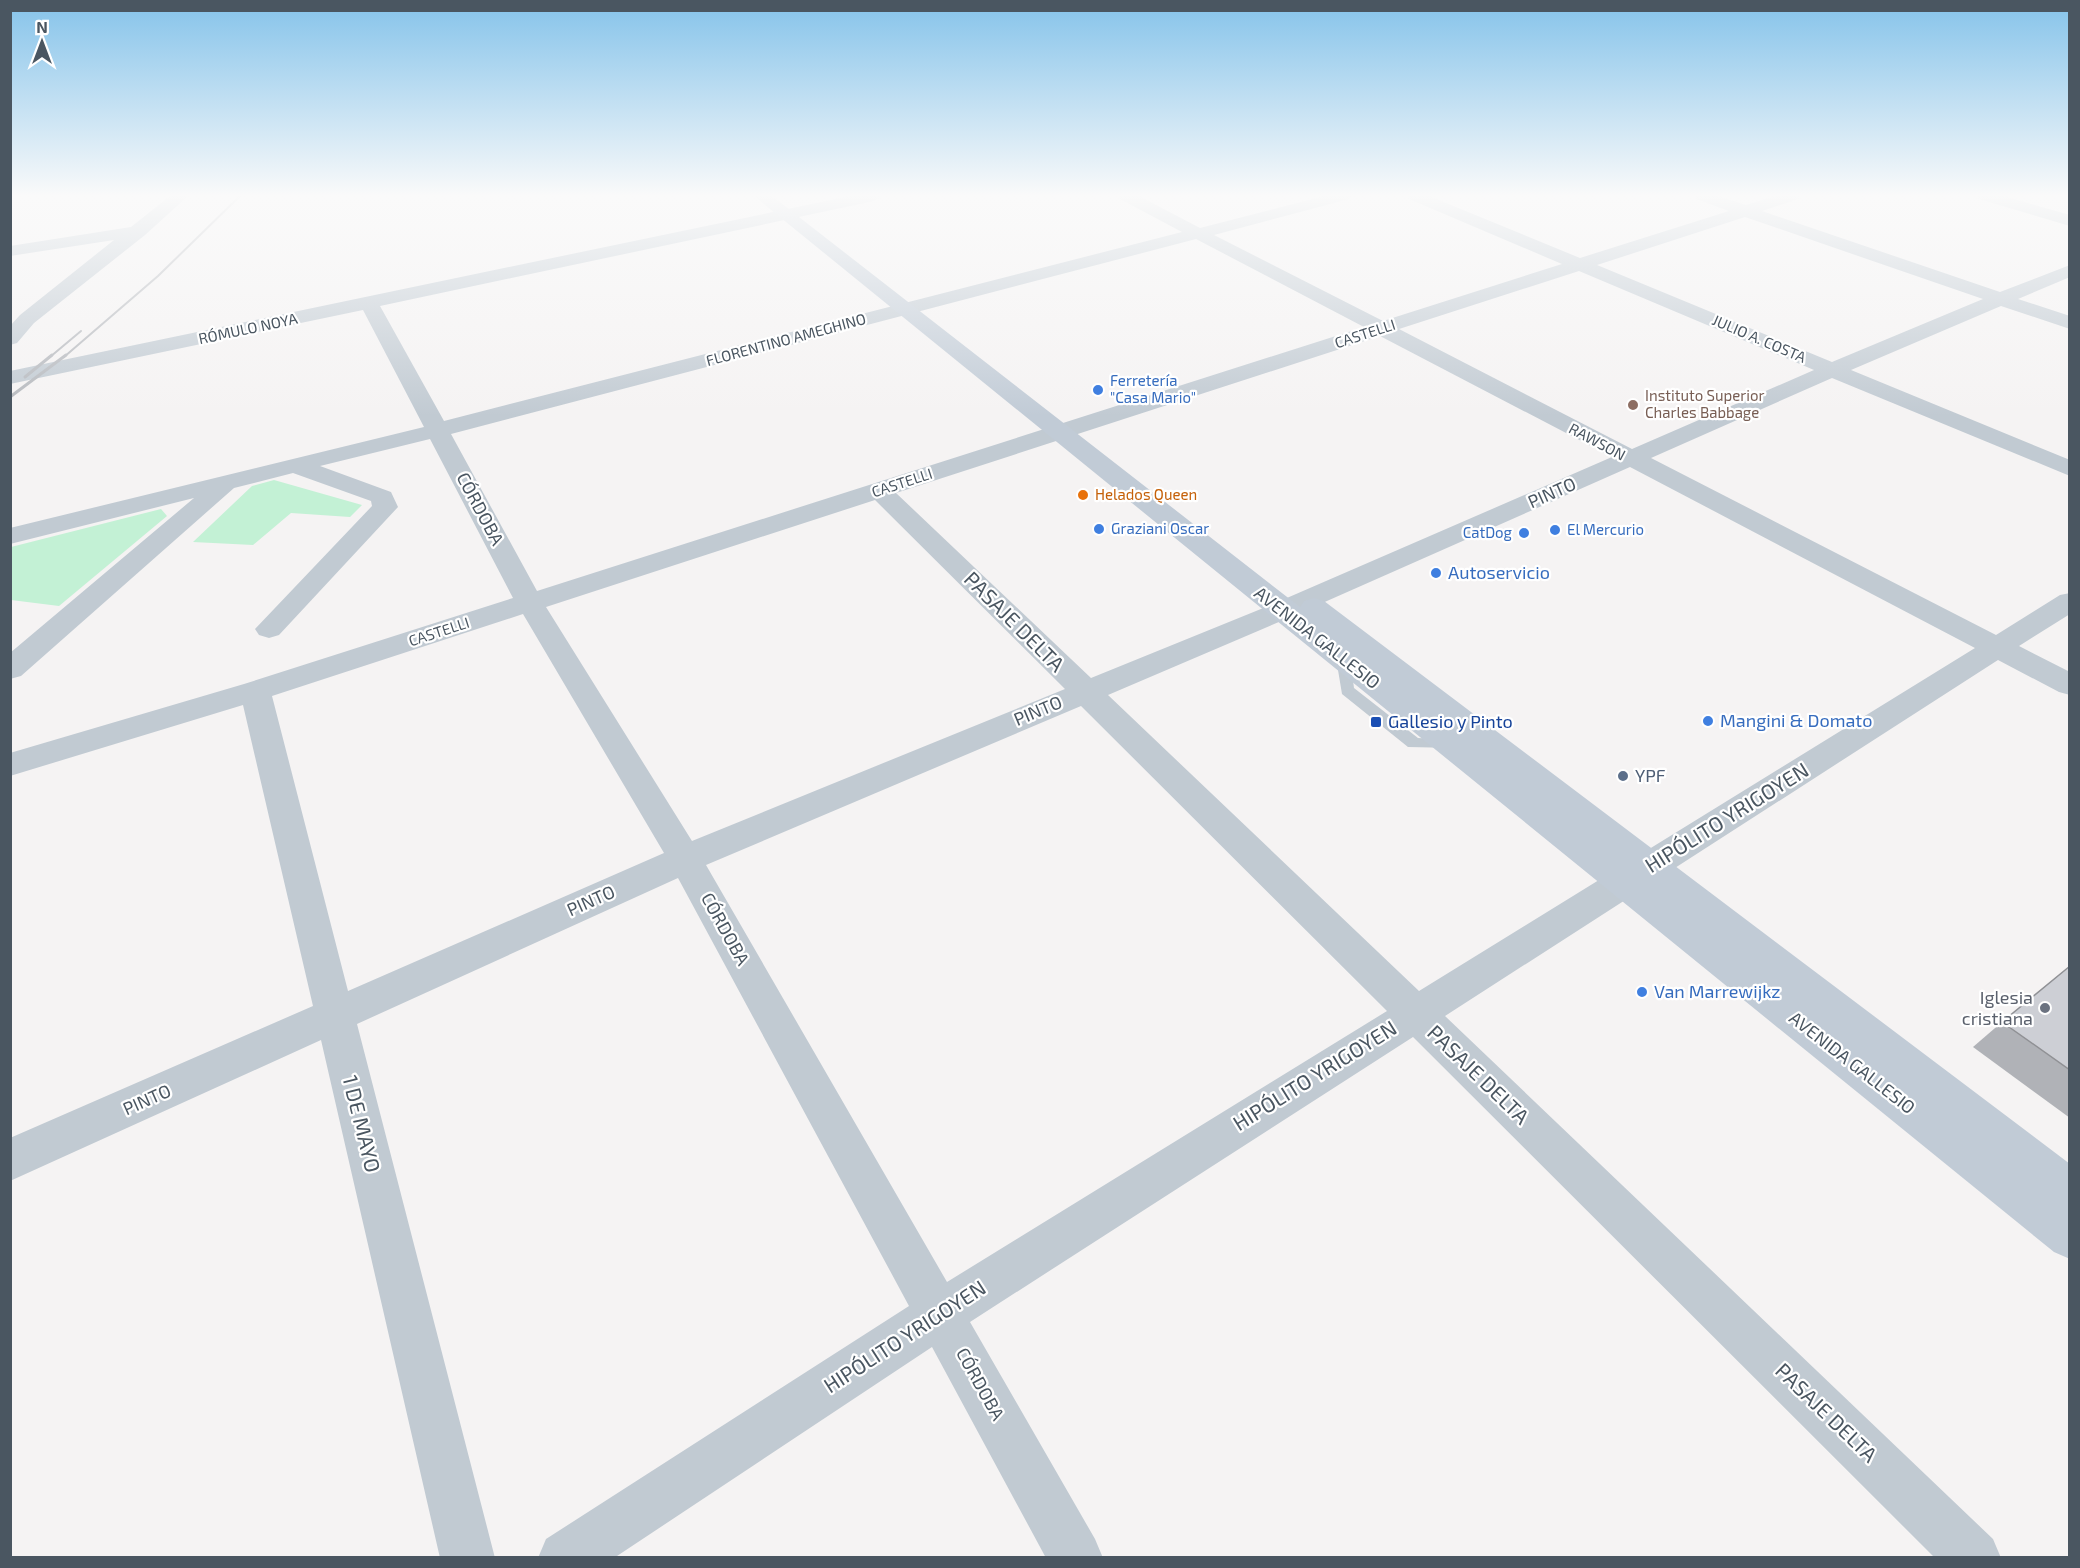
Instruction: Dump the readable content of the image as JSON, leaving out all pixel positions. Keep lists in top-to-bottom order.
{
  "streets": {
    "main road": ["AVENIDA GALLESIO"],
    "street": [
      "RÓMULO NOYA",
      "CASTELLI",
      "JULIO A. COSTA",
      "FLORENTINO AMEGHINO",
      "RAWSON",
      "PINTO",
      "CÓRDOBA",
      "PASAJE DELTA",
      "HIPÓLITO YRIGOYEN",
      "1 DE MAYO"
    ]
  },
  "crossings": [
    ["RÓMULO NOYA", "CÓRDOBA"],
    ["CASTELLI", "RAWSON"],
    ["CASTELLI", "CÓRDOBA"],
    ["CASTELLI", "PASAJE DELTA"],
    ["CASTELLI", "AVENIDA GALLESIO"],
    ["CASTELLI", "1 DE MAYO"],
    ["JULIO A. COSTA", "PINTO"],
    ["FLORENTINO AMEGHINO", "CÓRDOBA"],
    ["FLORENTINO AMEGHINO", "AVENIDA GALLESIO"],
    ["RAWSON", "PINTO"],
    ["RAWSON", "HIPÓLITO YRIGOYEN"],
    ["PINTO", "CÓRDOBA"],
    ["PINTO", "PASAJE DELTA"],
    ["PINTO", "AVENIDA GALLESIO"],
    ["PINTO", "1 DE MAYO"],
    ["CÓRDOBA", "HIPÓLITO YRIGOYEN"],
    ["PASAJE DELTA", "HIPÓLITO YRIGOYEN"],
    ["AVENIDA GALLESIO", "HIPÓLITO YRIGOYEN"]
  ],
  "places": {
    "other": [
      "Ferretería \"Casa Mario\"",
      "Instituto Superior Charles Babbage",
      "Helados Queen",
      "Graziani Oscar",
      "El Mercurio",
      "CatDog",
      "Autoservicio",
      "Mangini & Domato",
      "YPF",
      "Van Marrewijkz",
      "Iglesia cristiana"
    ],
    "transit": ["Gallesio y Pinto"]
  },
  "north": "top"
}
